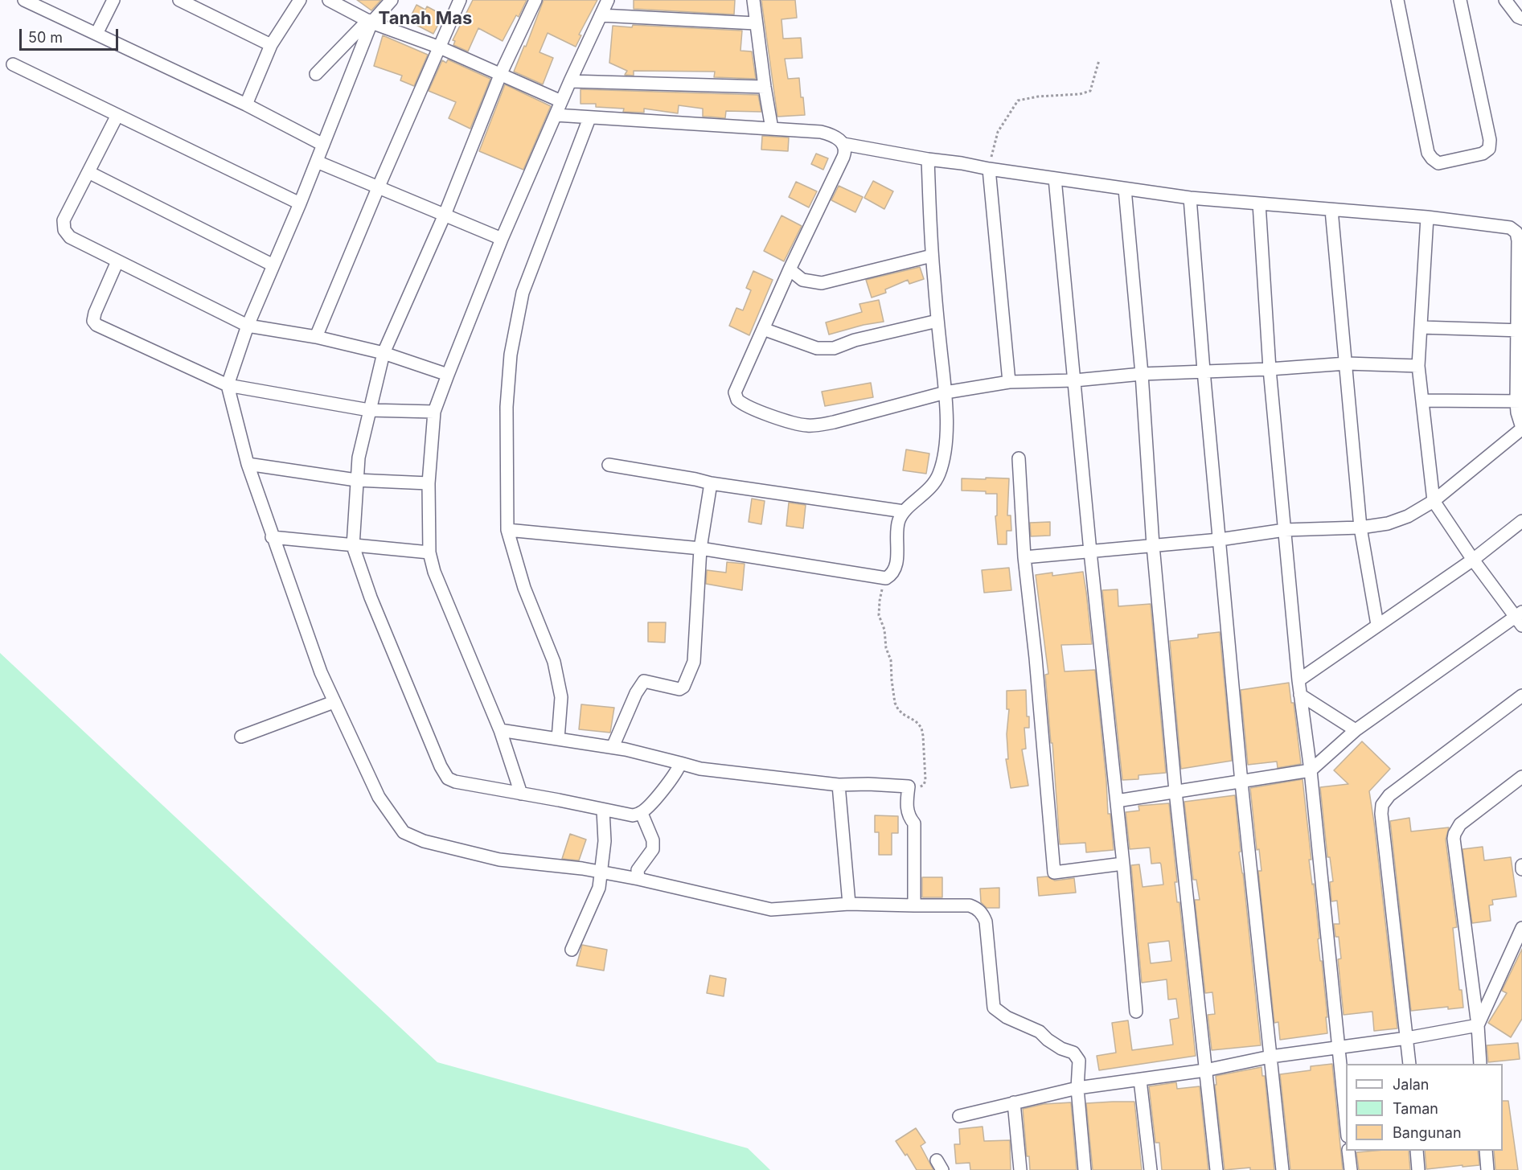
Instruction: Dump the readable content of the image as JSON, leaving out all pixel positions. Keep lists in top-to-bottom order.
{
  "districts": ["Tanah Mas"],
  "legend": ["Jalan", "Taman", "Bangunan"],
  "scale_bar": "50 m"
}
